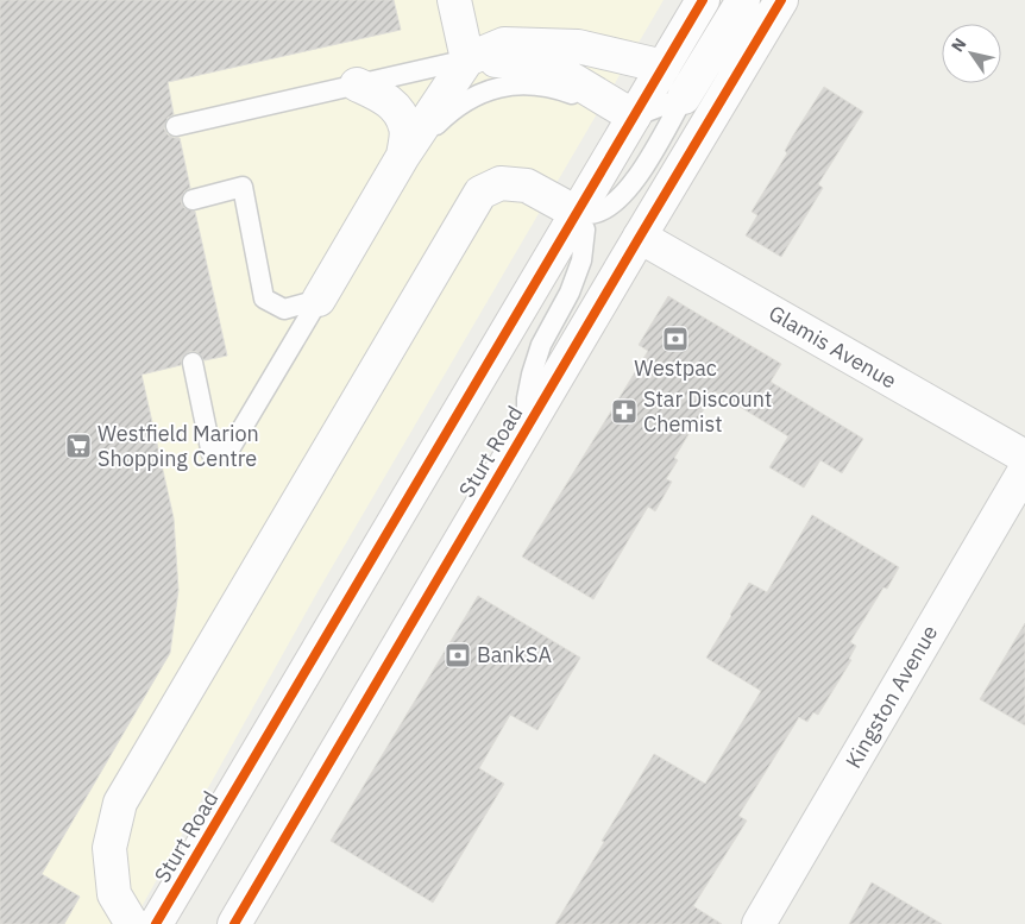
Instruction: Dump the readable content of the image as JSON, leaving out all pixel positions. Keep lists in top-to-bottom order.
{
  "streets": {
    "street": ["Glamis Avenue", "Sturt Road", "Kingston Avenue"]
  },
  "crossings": [
    ["Glamis Avenue", "Sturt Road"]
  ],
  "places": {
    "bank": ["Westpac", "BankSA"],
    "pharmacy": ["Star Discount Chemist"],
    "supermarket": ["Westfield Marion Shopping Centre"]
  },
  "north": "top left"
}
